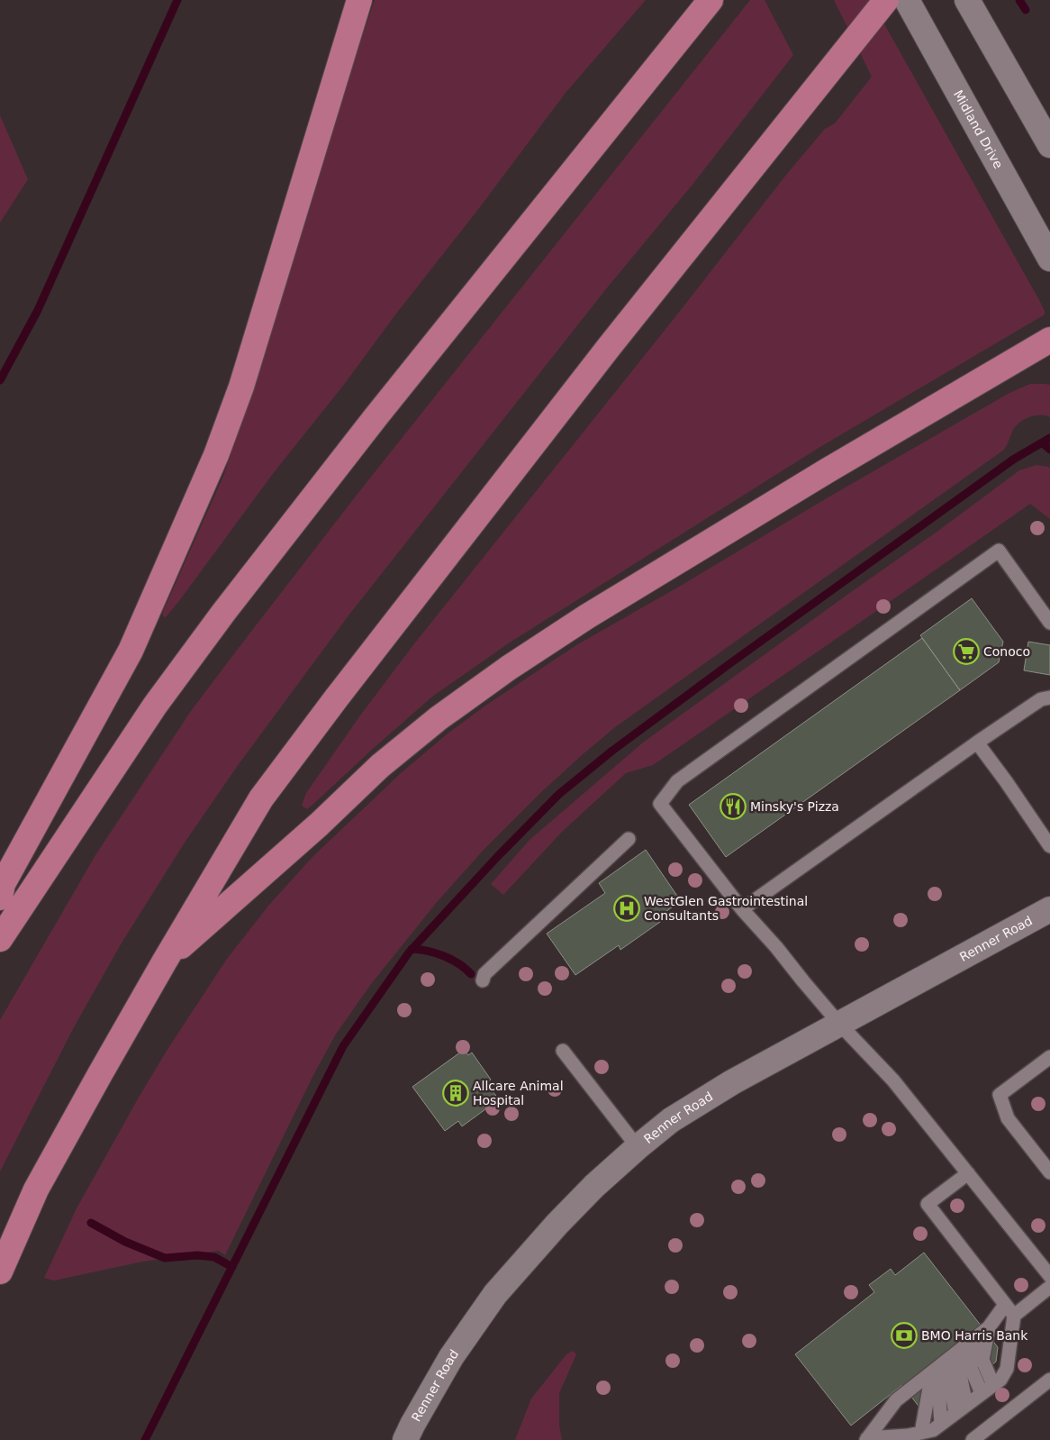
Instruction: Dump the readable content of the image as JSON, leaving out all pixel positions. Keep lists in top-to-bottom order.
{
  "streets": {
    "main road": ["Midland Drive", "Renner Road"]
  },
  "places": {
    "supermarket": ["Conoco"],
    "restaurant": ["Minsky's Pizza"],
    "hospital": ["WestGlen Gastrointestinal Consultants"],
    "building": ["Allcare Animal Hospital"],
    "bank": ["BMO Harris Bank"]
  }
}
